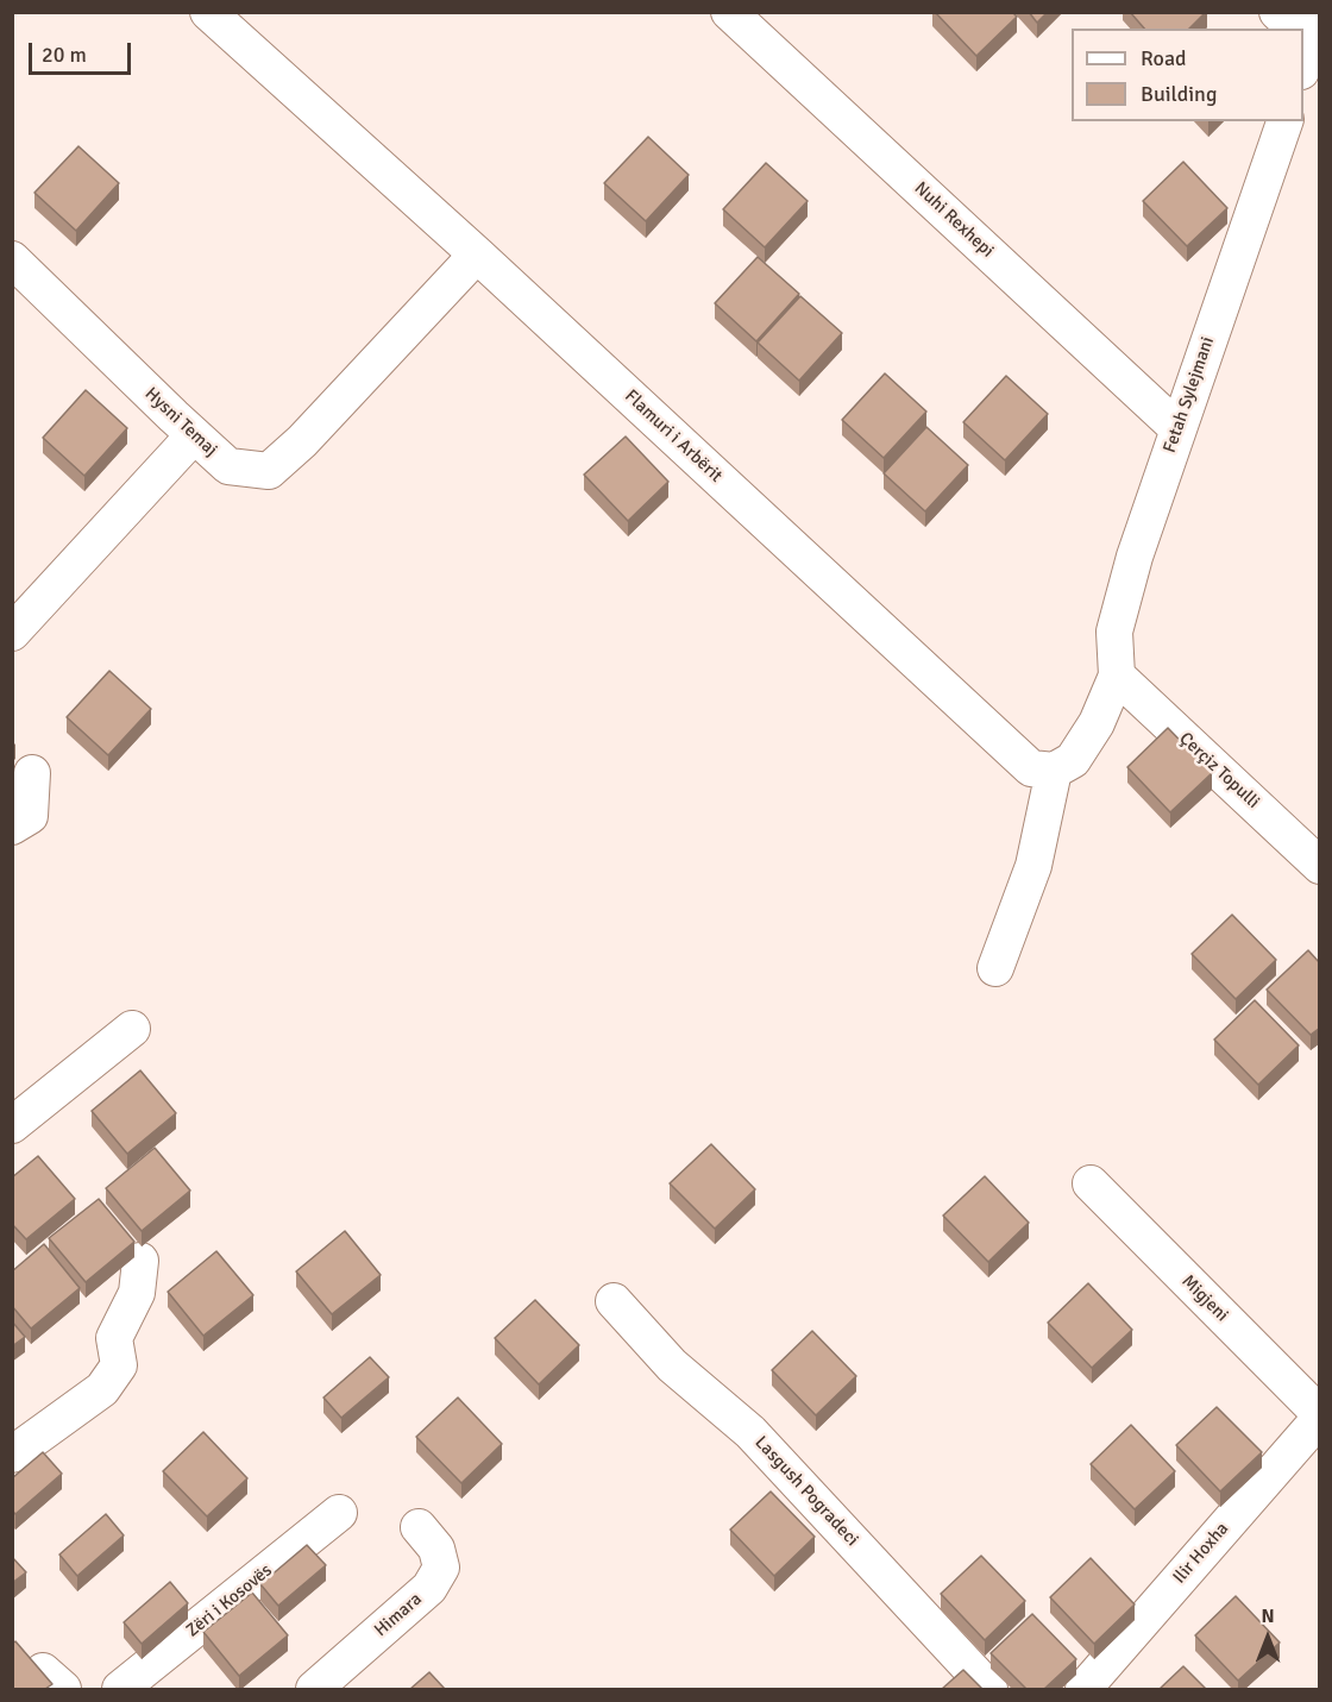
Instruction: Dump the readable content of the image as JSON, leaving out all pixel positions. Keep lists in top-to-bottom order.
{
  "streets": {
    "street": [
      "Nuhi Rexhepi",
      "Fetah Sylejmani",
      "Hysni Temaj",
      "Flamuri i Arbërit",
      "Çerçiz Topulli",
      "Migjeni",
      "Lasgush Pogradeci",
      "Ilir Hoxha",
      "Zëri i Kosovës",
      "Himara"
    ]
  },
  "crossings": [
    ["Nuhi Rexhepi", "Fetah Sylejmani"],
    ["Fetah Sylejmani", "Çerçiz Topulli"],
    ["Hysni Temaj", "Flamuri i Arbërit"],
    ["Migjeni", "Ilir Hoxha"]
  ],
  "legend": ["Road", "Building"],
  "scale_bar": "20 m",
  "north": "top"
}
